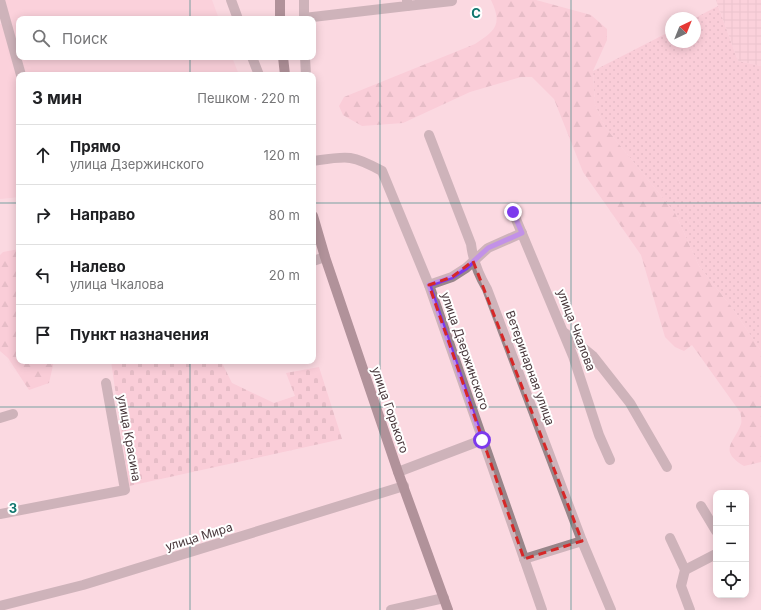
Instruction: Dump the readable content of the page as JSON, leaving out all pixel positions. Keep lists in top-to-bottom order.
{
  "streets": {
    "main road": ["улица Горького"],
    "street": [
      "улица Чкалова",
      "улица Дзержинского",
      "Ветеринарная улица",
      "улица Красина",
      "улица Мира"
    ]
  },
  "crossings": [
    ["улица Горького", "улица Мира"]
  ],
  "north": "top right",
  "page": {
    "search": "Поиск",
    "heading": ["3 мин", "Пешком · 220 m"],
    "list": [
      ["Прямо", "улица Дзержинского", "120 m"],
      ["Направо", "80 m"],
      ["Налево", "улица Чкалова", "20 m"],
      "Пункт назначения"
    ],
    "map_buttons": ["+", "−"]
  },
  "grid": {
    "columns": ["C"],
    "rows": ["3"]
  }
}
